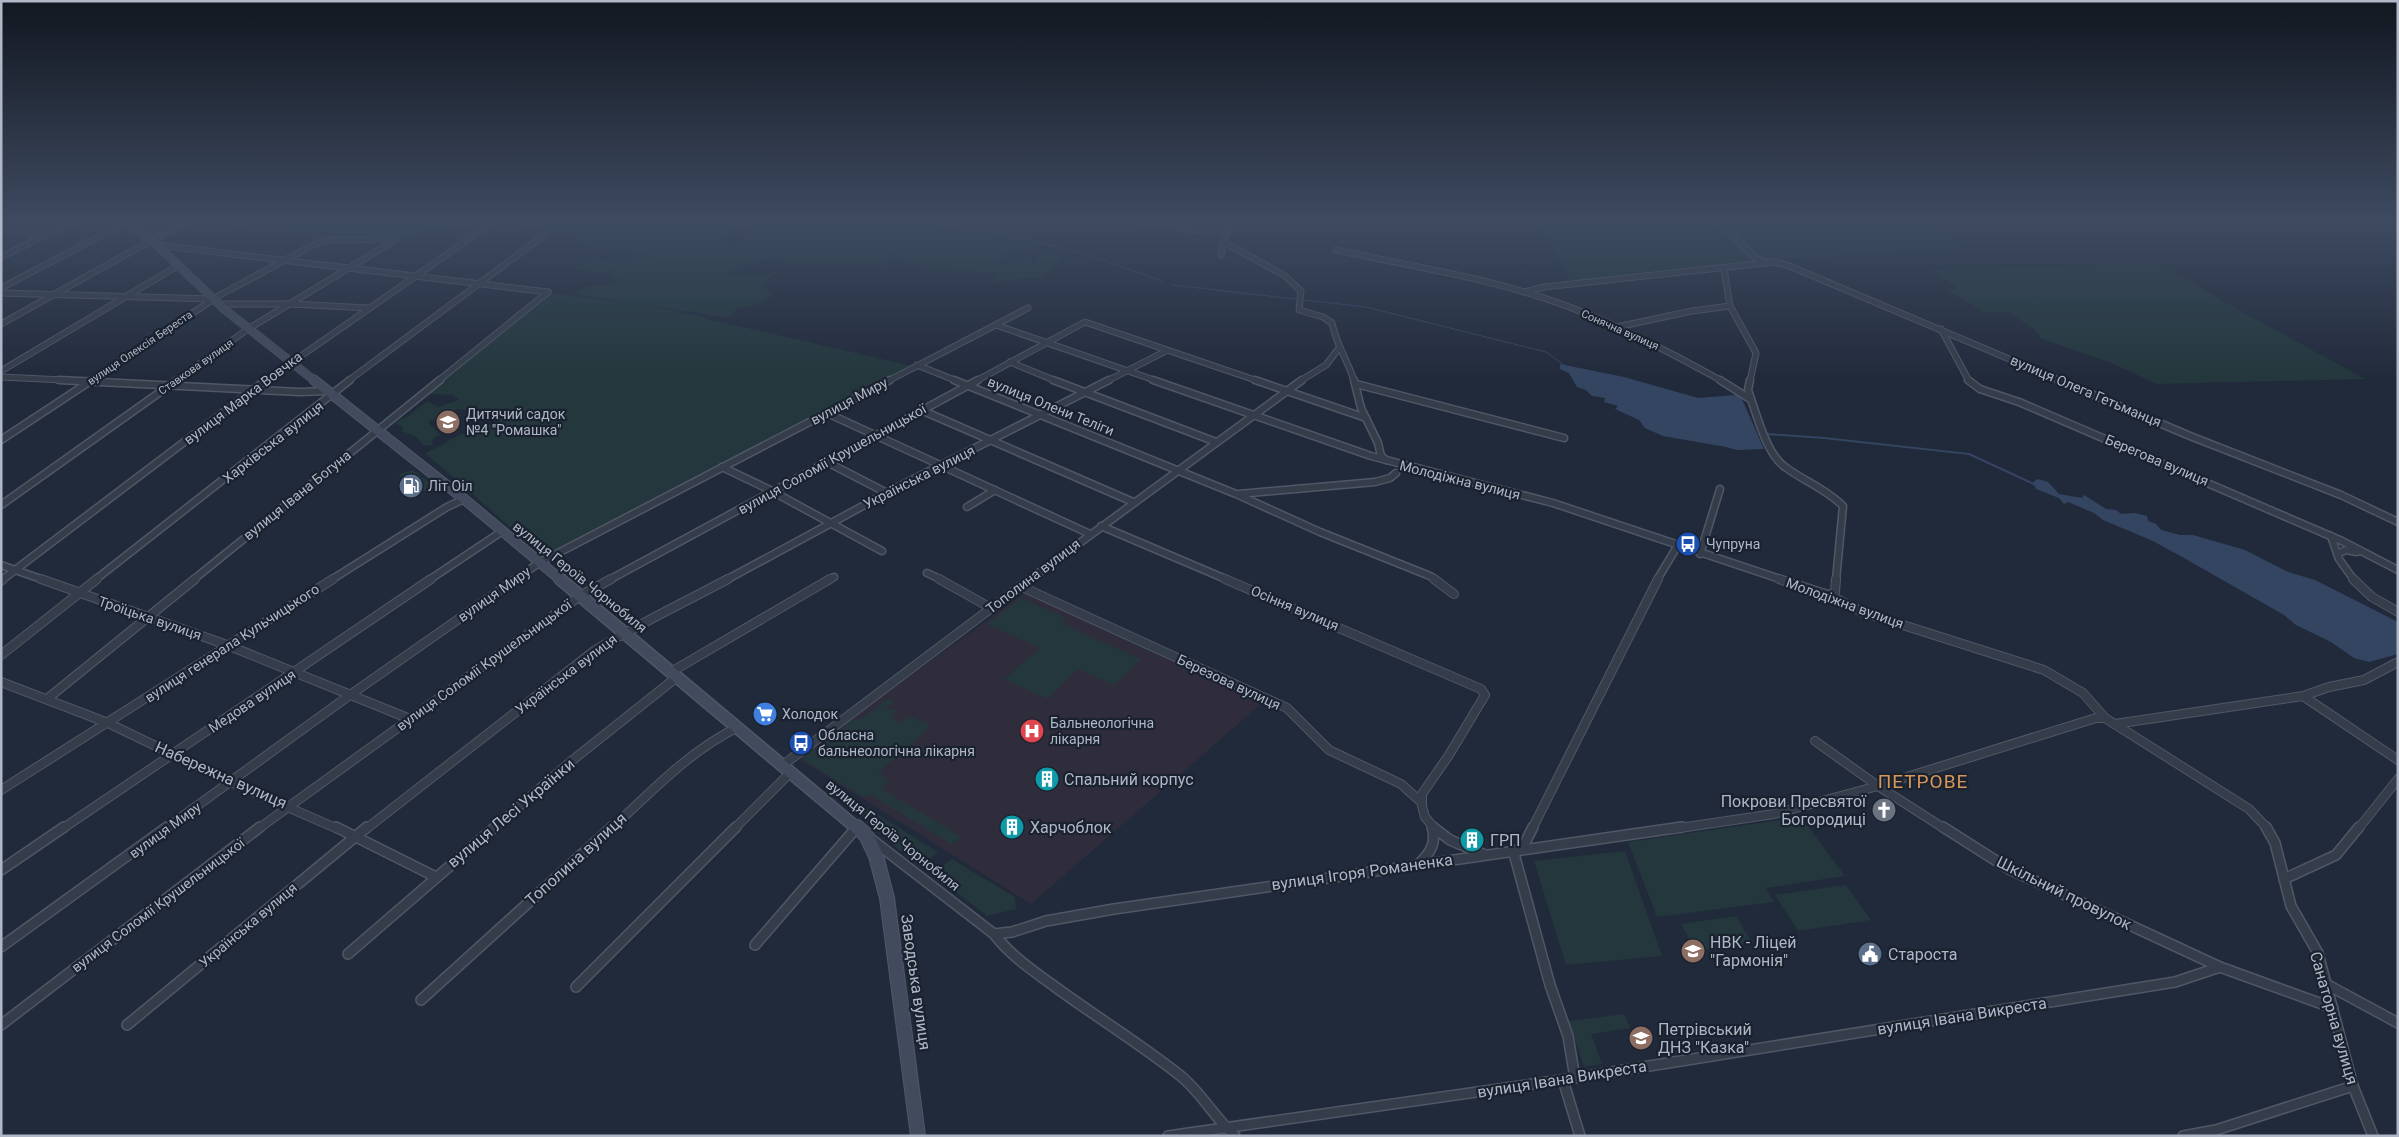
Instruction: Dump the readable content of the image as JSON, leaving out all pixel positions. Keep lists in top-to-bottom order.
{
  "streets": {
    "street": [
      "Сонячна вулиця",
      "вулиця Олексія Береста",
      "Ставкова вулиця",
      "вулиця Олега Гетьманця",
      "вулиця Марка Вовчка",
      "вулиця Миру",
      "вулиця Олени Теліги",
      "Харківська вулиця",
      "вулиця Соломії Крушельницької",
      "Берегова вулиця",
      "Українська вулиця",
      "Молодіжна вулиця",
      "вулиця Івана Богуна",
      "Тополина вулиця",
      "вулиця Героїв Чорнобиля",
      "Осіння вулиця",
      "Троїцька вулиця",
      "вулиця генерала Кульчицького",
      "Березова вулиця",
      "Медова вулиця",
      "Набережна вулиця",
      "вулиця Лесі Українки",
      "вулиця Ігоря Романенка",
      "Шкільний провулок",
      "Заводська вулиця",
      "вулиця Івана Викреста",
      "Санаторна вулиця"
    ]
  },
  "crossings": [
    ["вулиця Олексія Береста", "вулиця Героїв Чорнобиля"],
    ["Ставкова вулиця", "вулиця Героїв Чорнобиля"],
    ["вулиця Олега Гетьманця", "Берегова вулиця"],
    ["вулиця Марка Вовчка", "вулиця Героїв Чорнобиля"],
    ["вулиця Марка Вовчка", "Троїцька вулиця"],
    ["вулиця Миру", "вулиця Олени Теліги"],
    ["вулиця Миру", "Молодіжна вулиця"],
    ["вулиця Миру", "вулиця Героїв Чорнобиля"],
    ["вулиця Миру", "Троїцька вулиця"],
    ["вулиця Миру", "Набережна вулиця"],
    ["вулиця Олени Теліги", "вулиця Соломії Крушельницької"],
    ["вулиця Олени Теліги", "Українська вулиця"],
    ["вулиця Олени Теліги", "Тополина вулиця"],
    ["Харківська вулиця", "вулиця Івана Богуна"],
    ["Харківська вулиця", "вулиця Героїв Чорнобиля"],
    ["Харківська вулиця", "Троїцька вулиця"],
    ["вулиця Соломії Крушельницької", "Українська вулиця"],
    ["вулиця Соломії Крушельницької", "Молодіжна вулиця"],
    ["вулиця Соломії Крушельницької", "вулиця Героїв Чорнобиля"],
    ["вулиця Соломії Крушельницької", "Троїцька вулиця"],
    ["вулиця Соломії Крушельницької", "Набережна вулиця"],
    ["Українська вулиця", "Молодіжна вулиця"],
    ["Українська вулиця", "вулиця Героїв Чорнобиля"],
    ["Українська вулиця", "Набережна вулиця"],
    ["Молодіжна вулиця", "Тополина вулиця"],
    ["Молодіжна вулиця", "вулиця Ігоря Романенка"],
    ["Молодіжна вулиця", "Санаторна вулиця"],
    ["вулиця Івана Богуна", "вулиця Героїв Чорнобиля"],
    ["вулиця Івана Богуна", "Троїцька вулиця"],
    ["вулиця Івана Богуна", "Набережна вулиця"],
    ["Тополина вулиця", "вулиця Героїв Чорнобиля"],
    ["Тополина вулиця", "Осіння вулиця"],
    ["Тополина вулиця", "Березова вулиця"],
    ["вулиця Героїв Чорнобиля", "вулиця генерала Кульчицького"],
    ["вулиця Героїв Чорнобиля", "Медова вулиця"],
    ["вулиця Героїв Чорнобиля", "вулиця Лесі Українки"],
    ["вулиця Героїв Чорнобиля", "вулиця Ігоря Романенка"],
    ["вулиця Героїв Чорнобиля", "Заводська вулиця"],
    ["вулиця Героїв Чорнобиля", "вулиця Івана Викреста"],
    ["Осіння вулиця", "Березова вулиця"],
    ["Троїцька вулиця", "вулиця генерала Кульчицького"],
    ["Троїцька вулиця", "Медова вулиця"],
    ["вулиця генерала Кульчицького", "Набережна вулиця"],
    ["Медова вулиця", "Набережна вулиця"],
    ["Набережна вулиця", "вулиця Лесі Українки"],
    ["вулиця Ігоря Романенка", "Шкільний провулок"],
    ["Шкільний провулок", "вулиця Івана Викреста"],
    ["Шкільний провулок", "Санаторна вулиця"]
  ],
  "districts": ["ПЕТРОВЕ"],
  "places": {
    "school or university": ["Дитячий садок №4 \"Ромашка\"", "НВК - Ліцей \"Гармонія\"", "Петрівський ДНЗ \"Казка\""],
    "fuel station": ["Літ Оіл"],
    "bus stop": ["Чупруна", "Обласна бальнеологічна лікарня"],
    "supermarket": ["Холодок"],
    "hospital": ["Бальнеологічна лікарня"],
    "building": ["Спальний корпус", "Харчоблок", "ГРП"],
    "church": ["Покрови Пресвятої Богородиці"],
    "public building": ["Староста"]
  }
}
